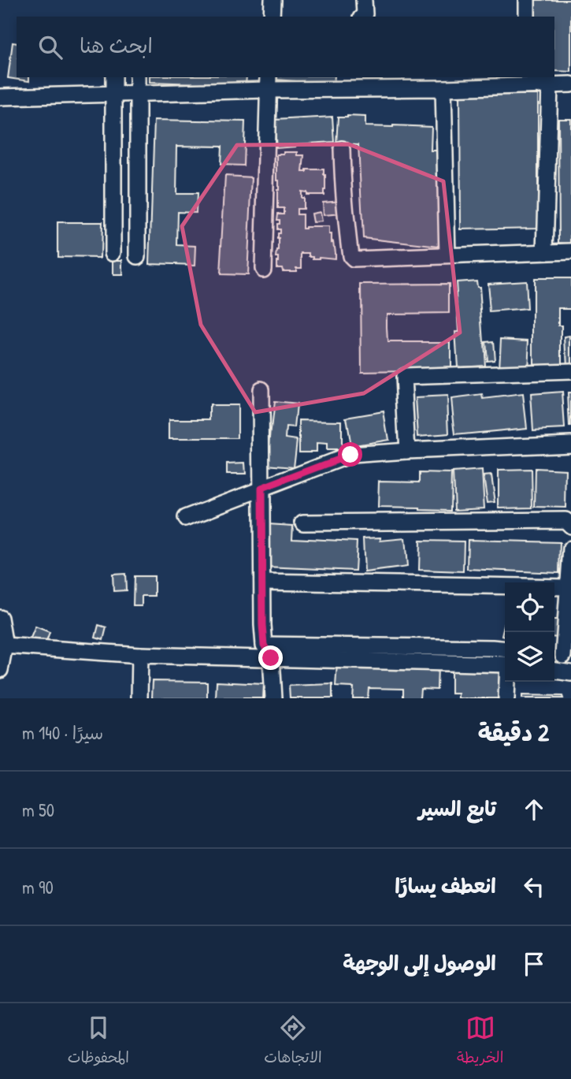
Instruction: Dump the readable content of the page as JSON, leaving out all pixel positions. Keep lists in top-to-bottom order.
{
  "page": {
    "search": "ابحث هنا",
    "heading": ["2 دقيقة", "سيرًا · 140 m"],
    "list": [
      ["تابع السير", "50 m"],
      ["انعطف يسارًا", "90 m"],
      "الوصول إلى الوجهة"
    ],
    "nav": ["الخريطة", "الاتجاهات", "المحفوظات"]
  }
}
